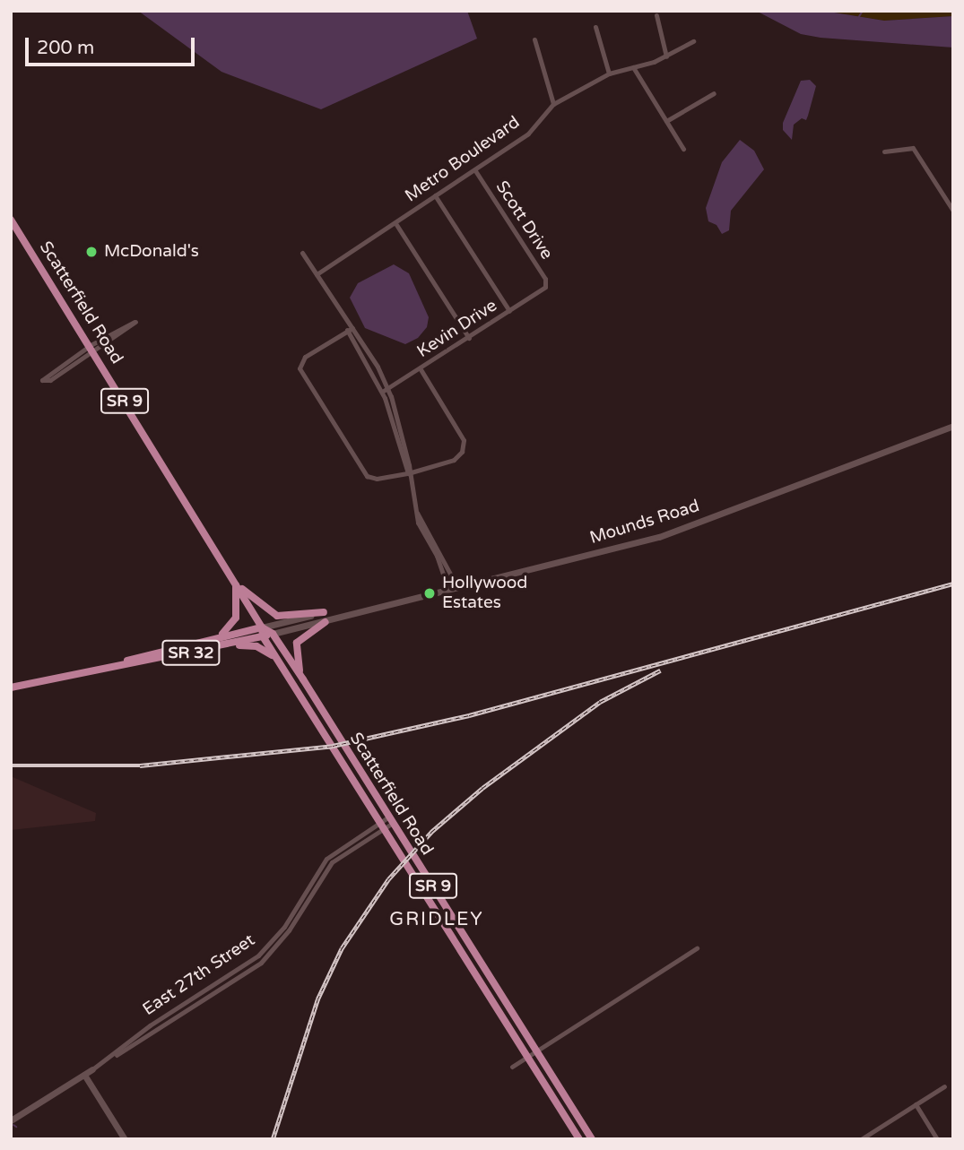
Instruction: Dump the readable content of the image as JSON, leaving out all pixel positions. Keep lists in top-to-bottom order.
{
  "streets": {
    "main road": [
      "Scatterfield Road",
      "SR 9",
      "Mounds Road",
      "SR 32",
      "East 27th Street"
    ],
    "street": ["Metro Boulevard", "Scott Drive", "Kevin Drive"]
  },
  "crossings": [
    ["Metro Boulevard", "Scott Drive"],
    ["Scott Drive", "Kevin Drive"],
    ["Scatterfield Road", "Mounds Road"],
    ["Scatterfield Road", "SR 32"],
    ["Scatterfield Road", "East 27th Street"],
    ["Mounds Road", "SR 32"]
  ],
  "districts": ["GRIDLEY"],
  "places": ["McDonald's", "Hollywood Estates"],
  "scale_bar": "200 m"
}
